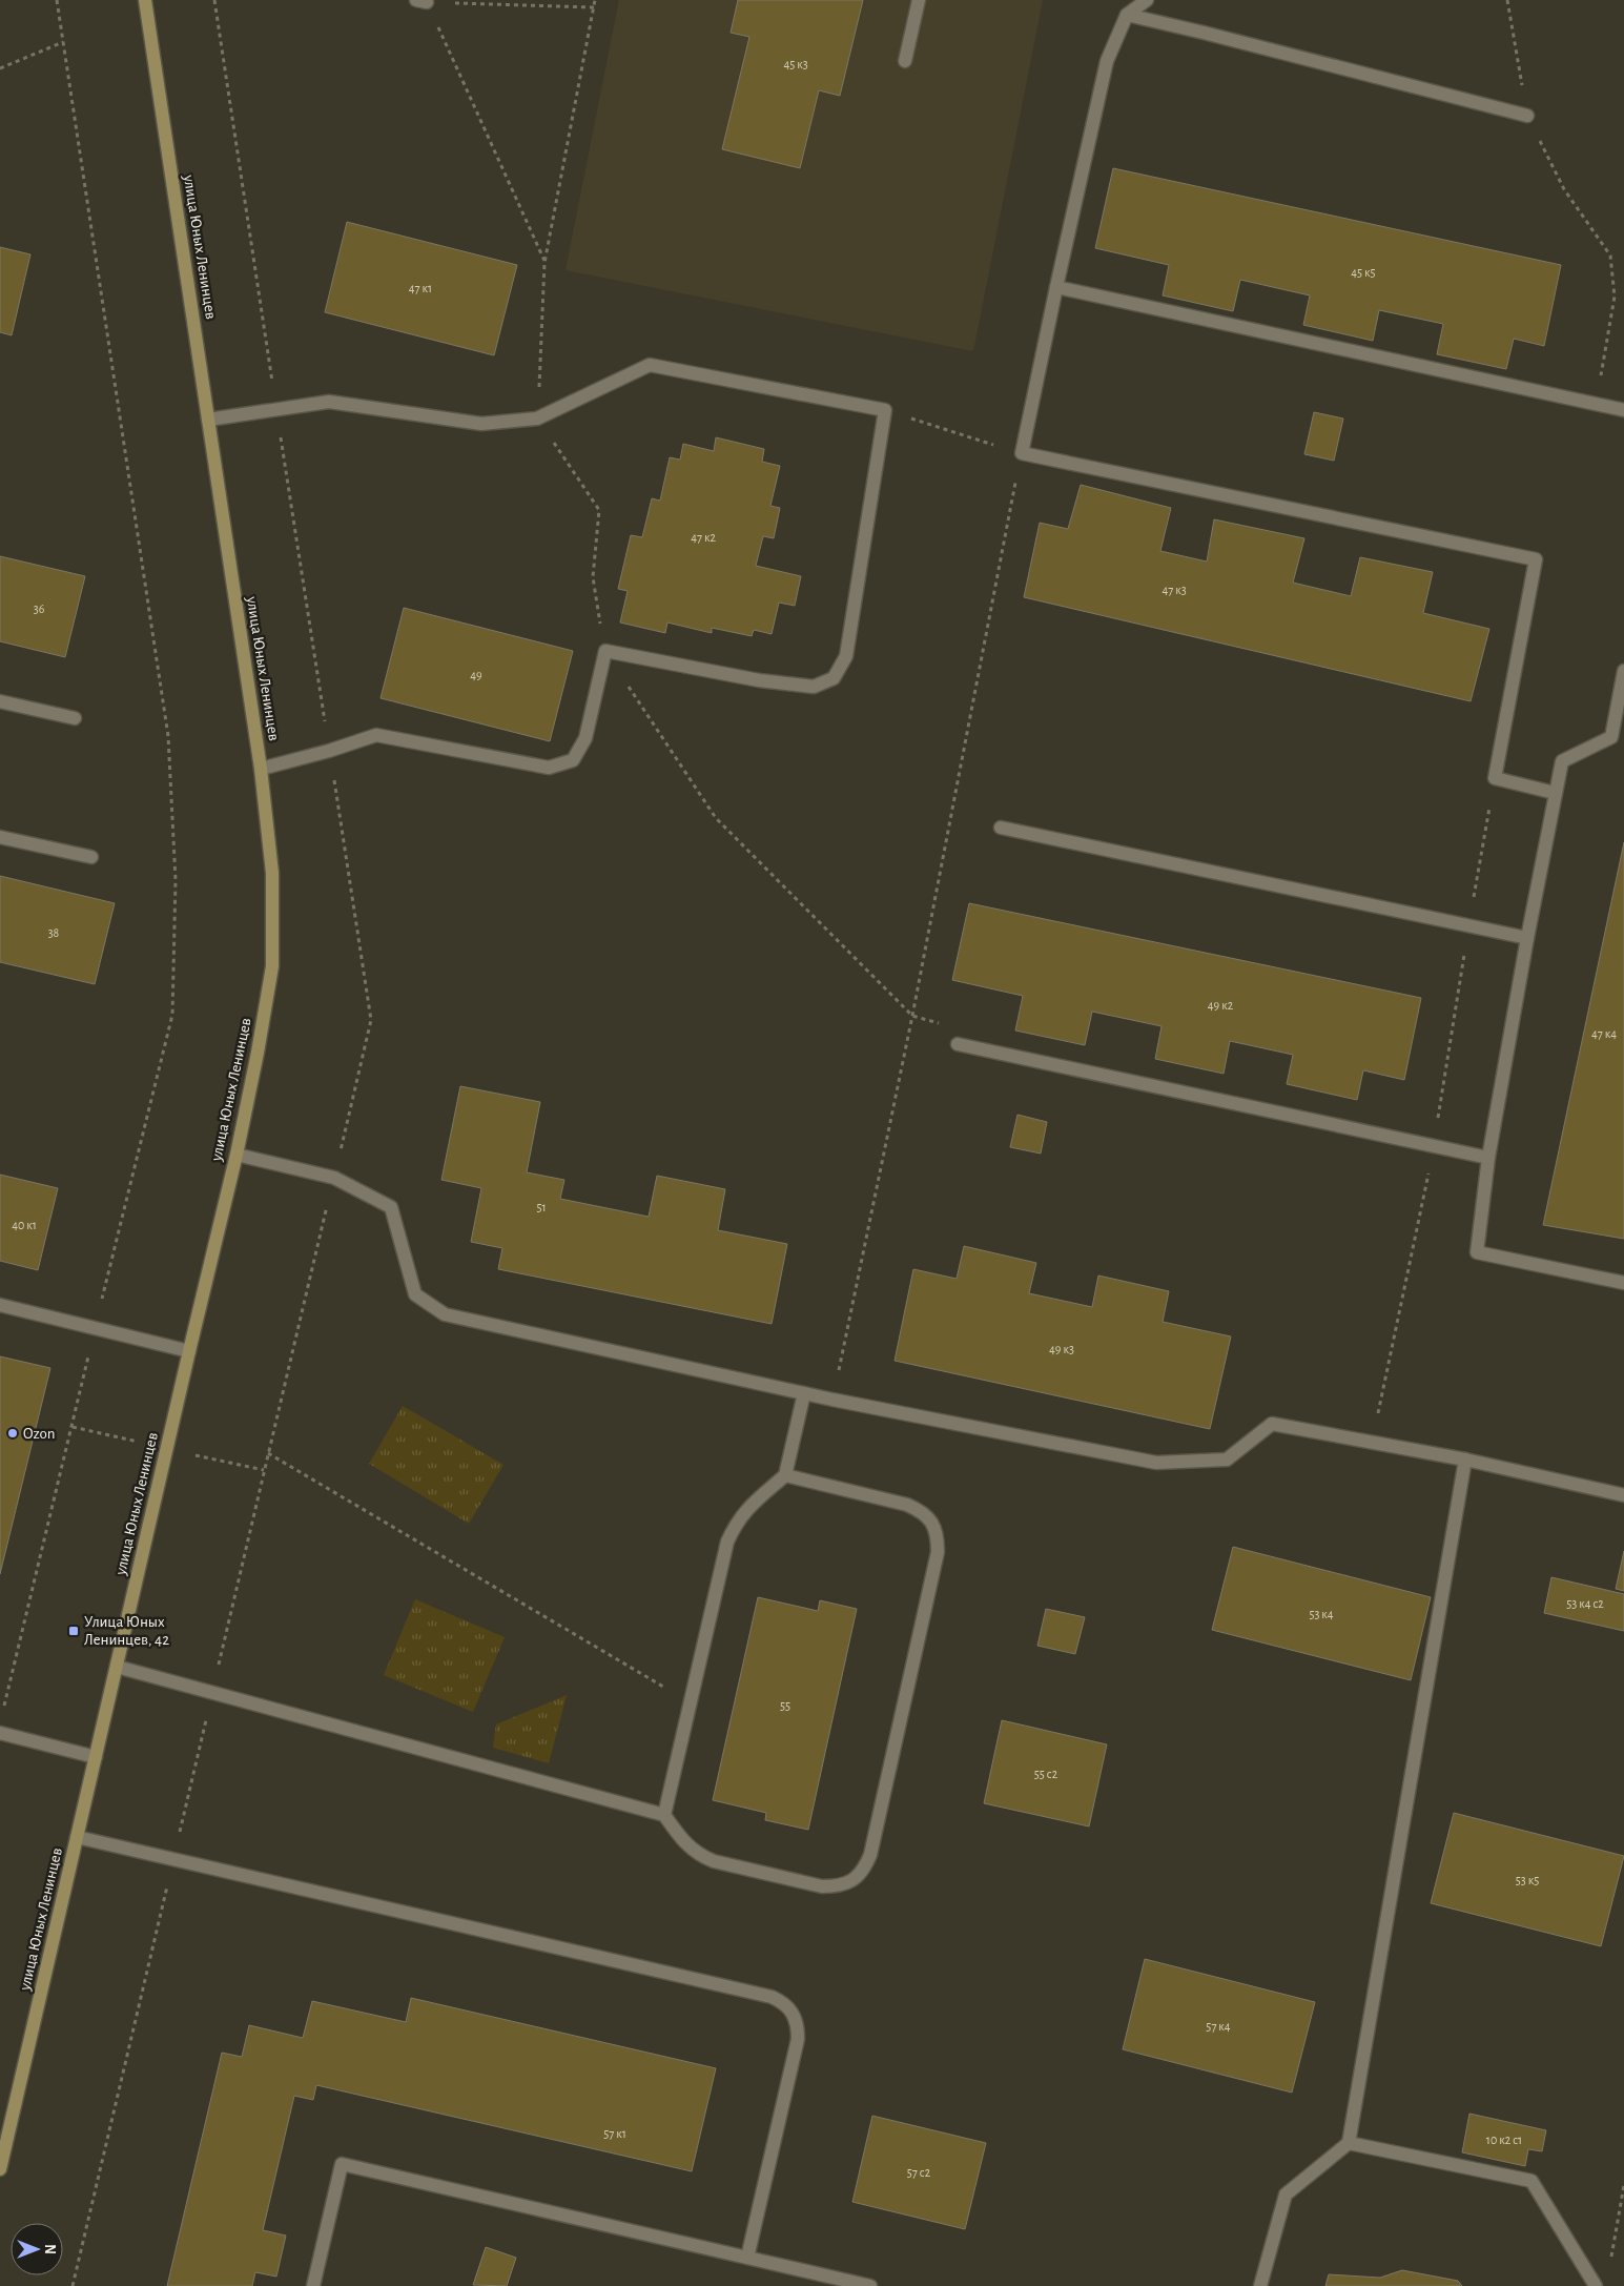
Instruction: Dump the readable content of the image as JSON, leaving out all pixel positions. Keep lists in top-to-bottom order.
{
  "streets": {
    "main road": ["улица Юных Ленинцев"]
  },
  "places": {
    "other": ["Ozon"],
    "transit": ["Улица Юных Ленинцев, 42"]
  },
  "house_numbers": [
    "45 к3",
    "45 к5",
    "47 к1",
    "47 к2",
    "47 к3",
    "36",
    "49",
    "38",
    "49 к2",
    "47 к4",
    "51",
    "40 к1",
    "49 к3",
    "53 к4 с2",
    "53 к4",
    "55",
    "55 с2",
    "53 к5",
    "57 к4",
    "57 к1",
    "10 к2 с1",
    "57 с2"
  ],
  "north": "right"
}
